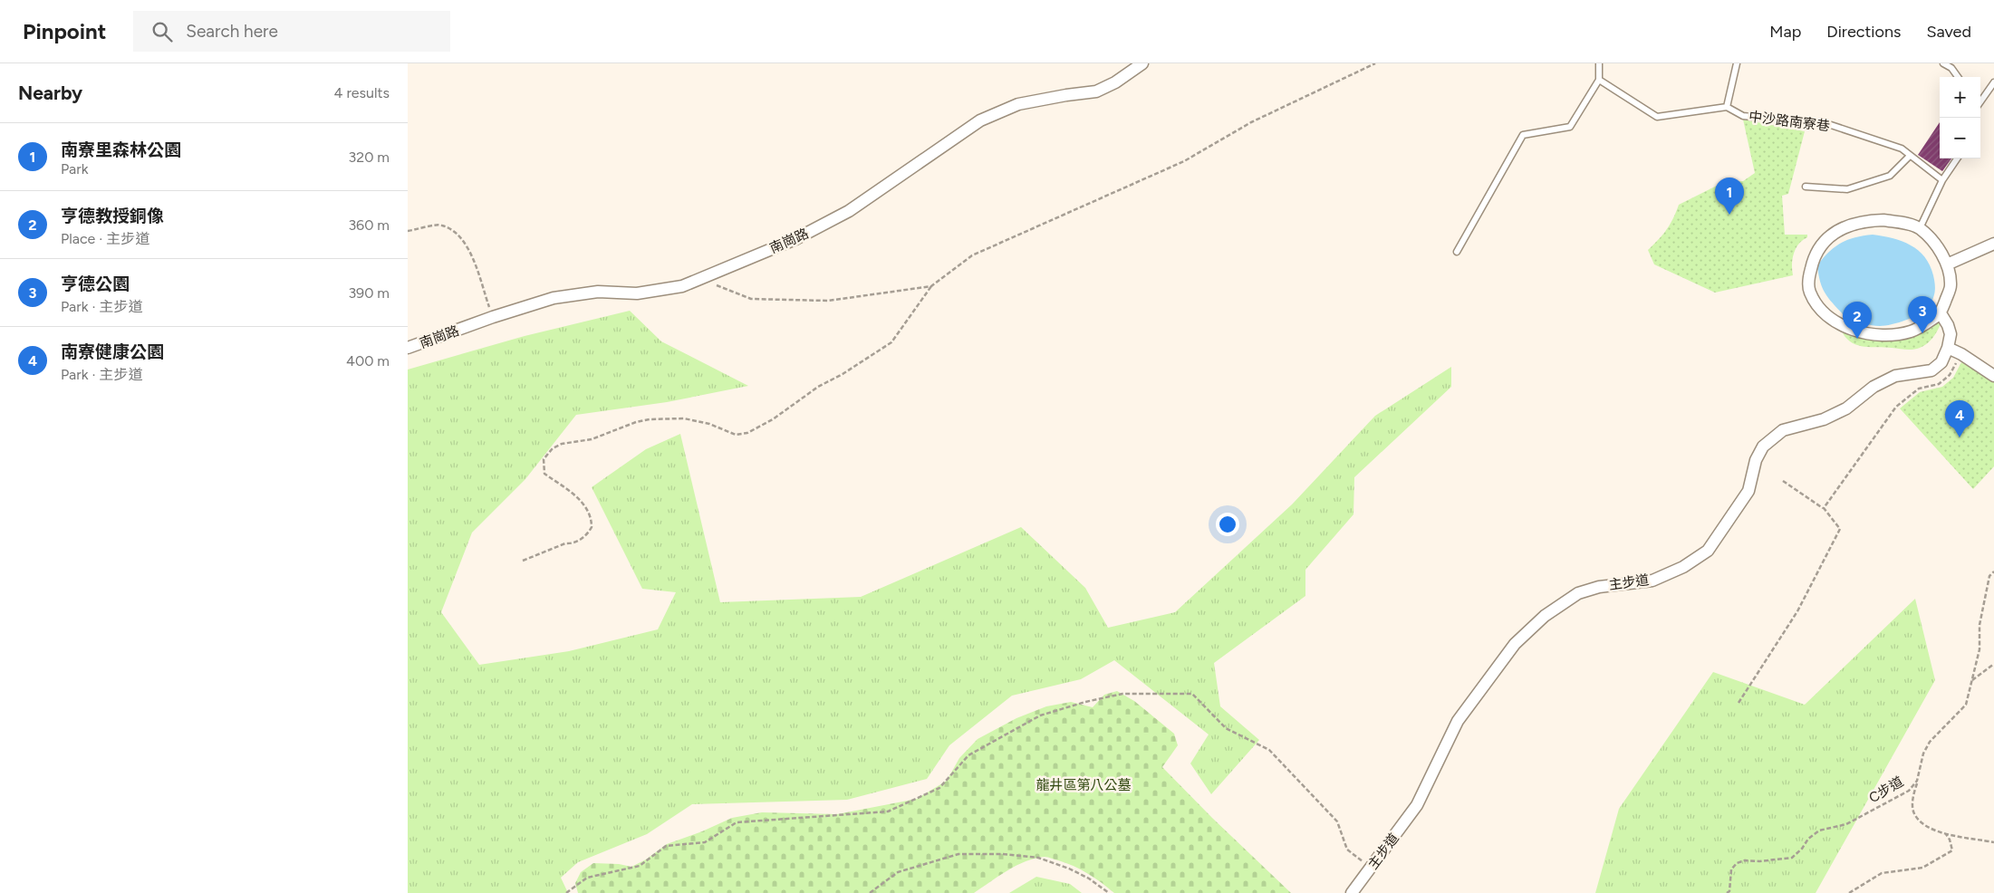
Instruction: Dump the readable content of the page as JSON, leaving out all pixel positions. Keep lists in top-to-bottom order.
{
  "streets": {
    "street": ["南崗路", "主步道"],
    "lane": ["中沙路南寮巷"],
    "path": ["C步道"]
  },
  "parks": ["龍井區第八公墓"],
  "page": {
    "header": "Pinpoint",
    "search": "Search here",
    "nav": ["Map", "Directions", "Saved"],
    "heading": ["Nearby", "4 results"],
    "map_buttons": ["+", "−"],
    "list": [
      {
        "mark": "1",
        "name": "南寮里森林公園",
        "note": "Park",
        "value": "320 m"
      },
      {
        "mark": "2",
        "name": "亨德教授銅像",
        "note": "Place · 主步道",
        "value": "360 m"
      },
      {
        "mark": "3",
        "name": "亨德公園",
        "note": "Park · 主步道",
        "value": "390 m"
      },
      {
        "mark": "4",
        "name": "南寮健康公園",
        "note": "Park · 主步道",
        "value": "400 m"
      }
    ],
    "pins": [
      "1",
      "3",
      "2",
      "4"
    ]
  }
}
